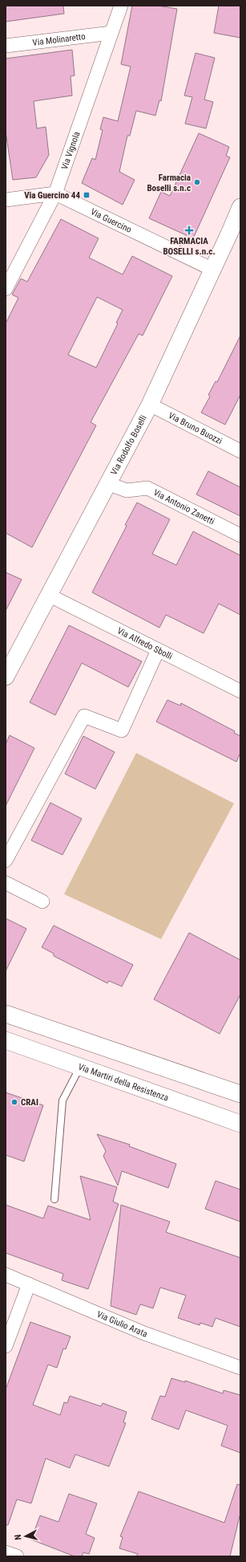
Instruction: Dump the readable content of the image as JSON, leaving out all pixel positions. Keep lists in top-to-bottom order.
{
  "streets": {
    "street": [
      "Via Molinaretto",
      "Via Vignola",
      "Via Guercino",
      "Via Bruno Buozzi",
      "Via Rodolfo Boselli",
      "Via Antonio Zanetti",
      "Via Alfredo Sbolli",
      "Via Martiri della Resistenza",
      "Via Giulio Arata"
    ]
  },
  "crossings": [
    ["Via Molinaretto", "Via Vignola"],
    ["Via Vignola", "Via Guercino"],
    ["Via Guercino", "Via Rodolfo Boselli"],
    ["Via Bruno Buozzi", "Via Rodolfo Boselli"],
    ["Via Rodolfo Boselli", "Via Antonio Zanetti"],
    ["Via Rodolfo Boselli", "Via Alfredo Sbolli"]
  ],
  "places": {
    "other": ["Farmacia Boselli s.n.c", "CRAI"],
    "transit": ["Via Guercino 44"],
    "health": ["FARMACIA BOSELLI s.n.c."]
  },
  "north": "left"
}
